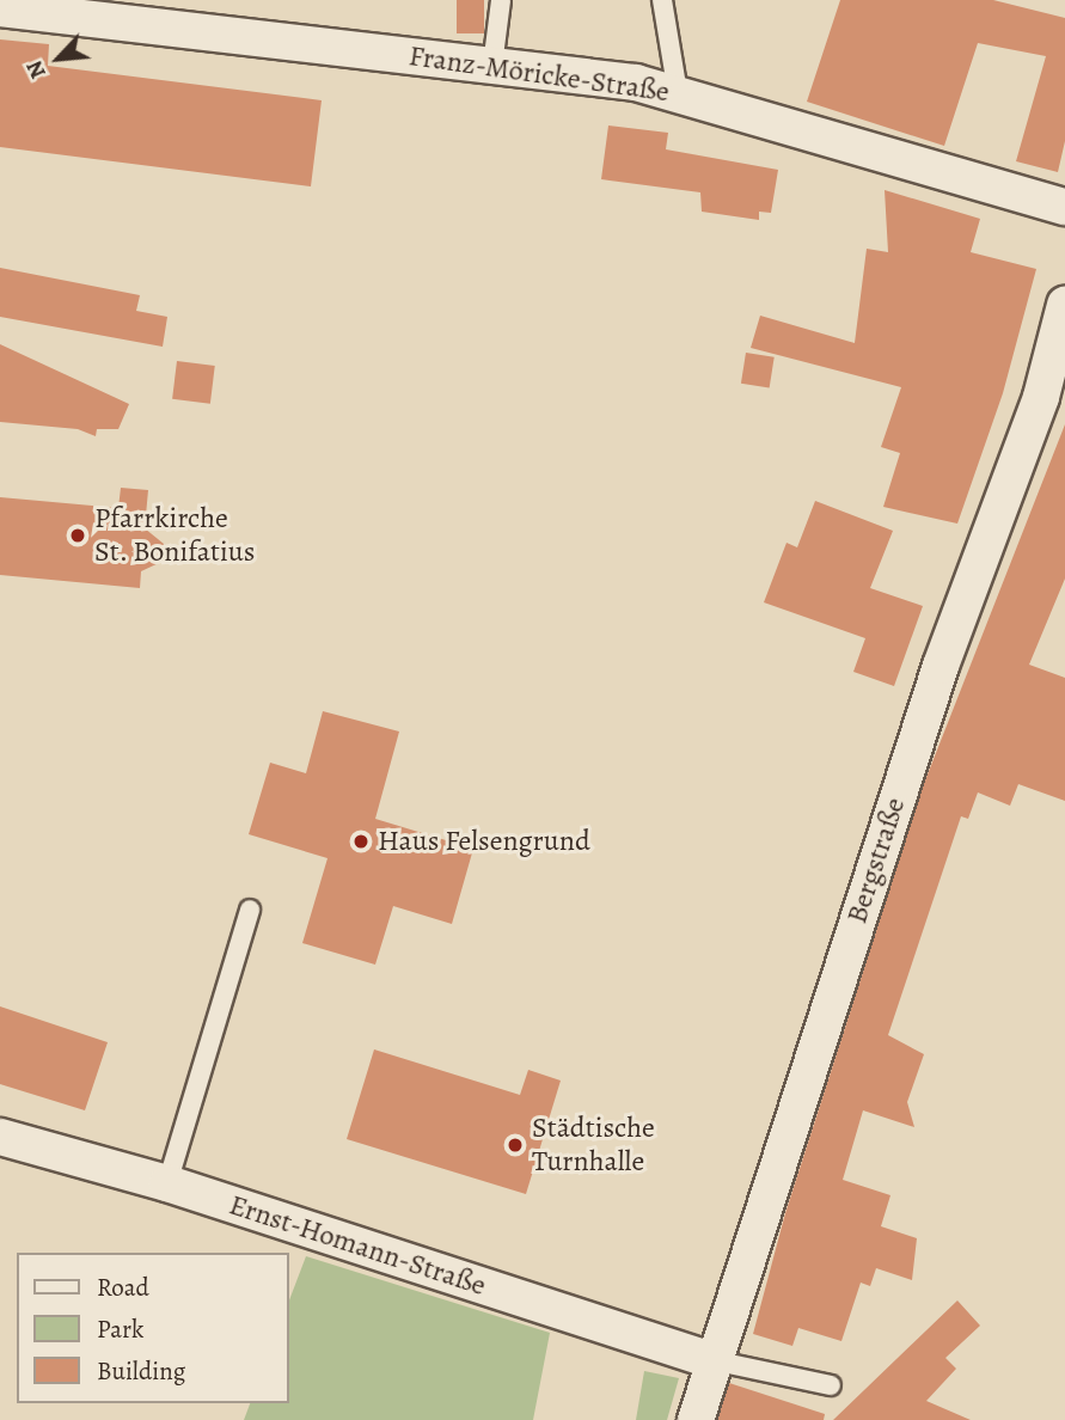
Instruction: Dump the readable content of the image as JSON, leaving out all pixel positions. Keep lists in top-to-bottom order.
{
  "streets": {
    "street": ["Franz-Möricke-Straße", "Bergstraße", "Ernst-Homann-Straße"]
  },
  "crossings": [
    ["Bergstraße", "Ernst-Homann-Straße"]
  ],
  "places": ["Pfarrkirche St. Bonifatius", "Haus Felsengrund", "Städtische Turnhalle"],
  "legend": ["Road", "Park", "Building"],
  "north": "bottom left"
}
